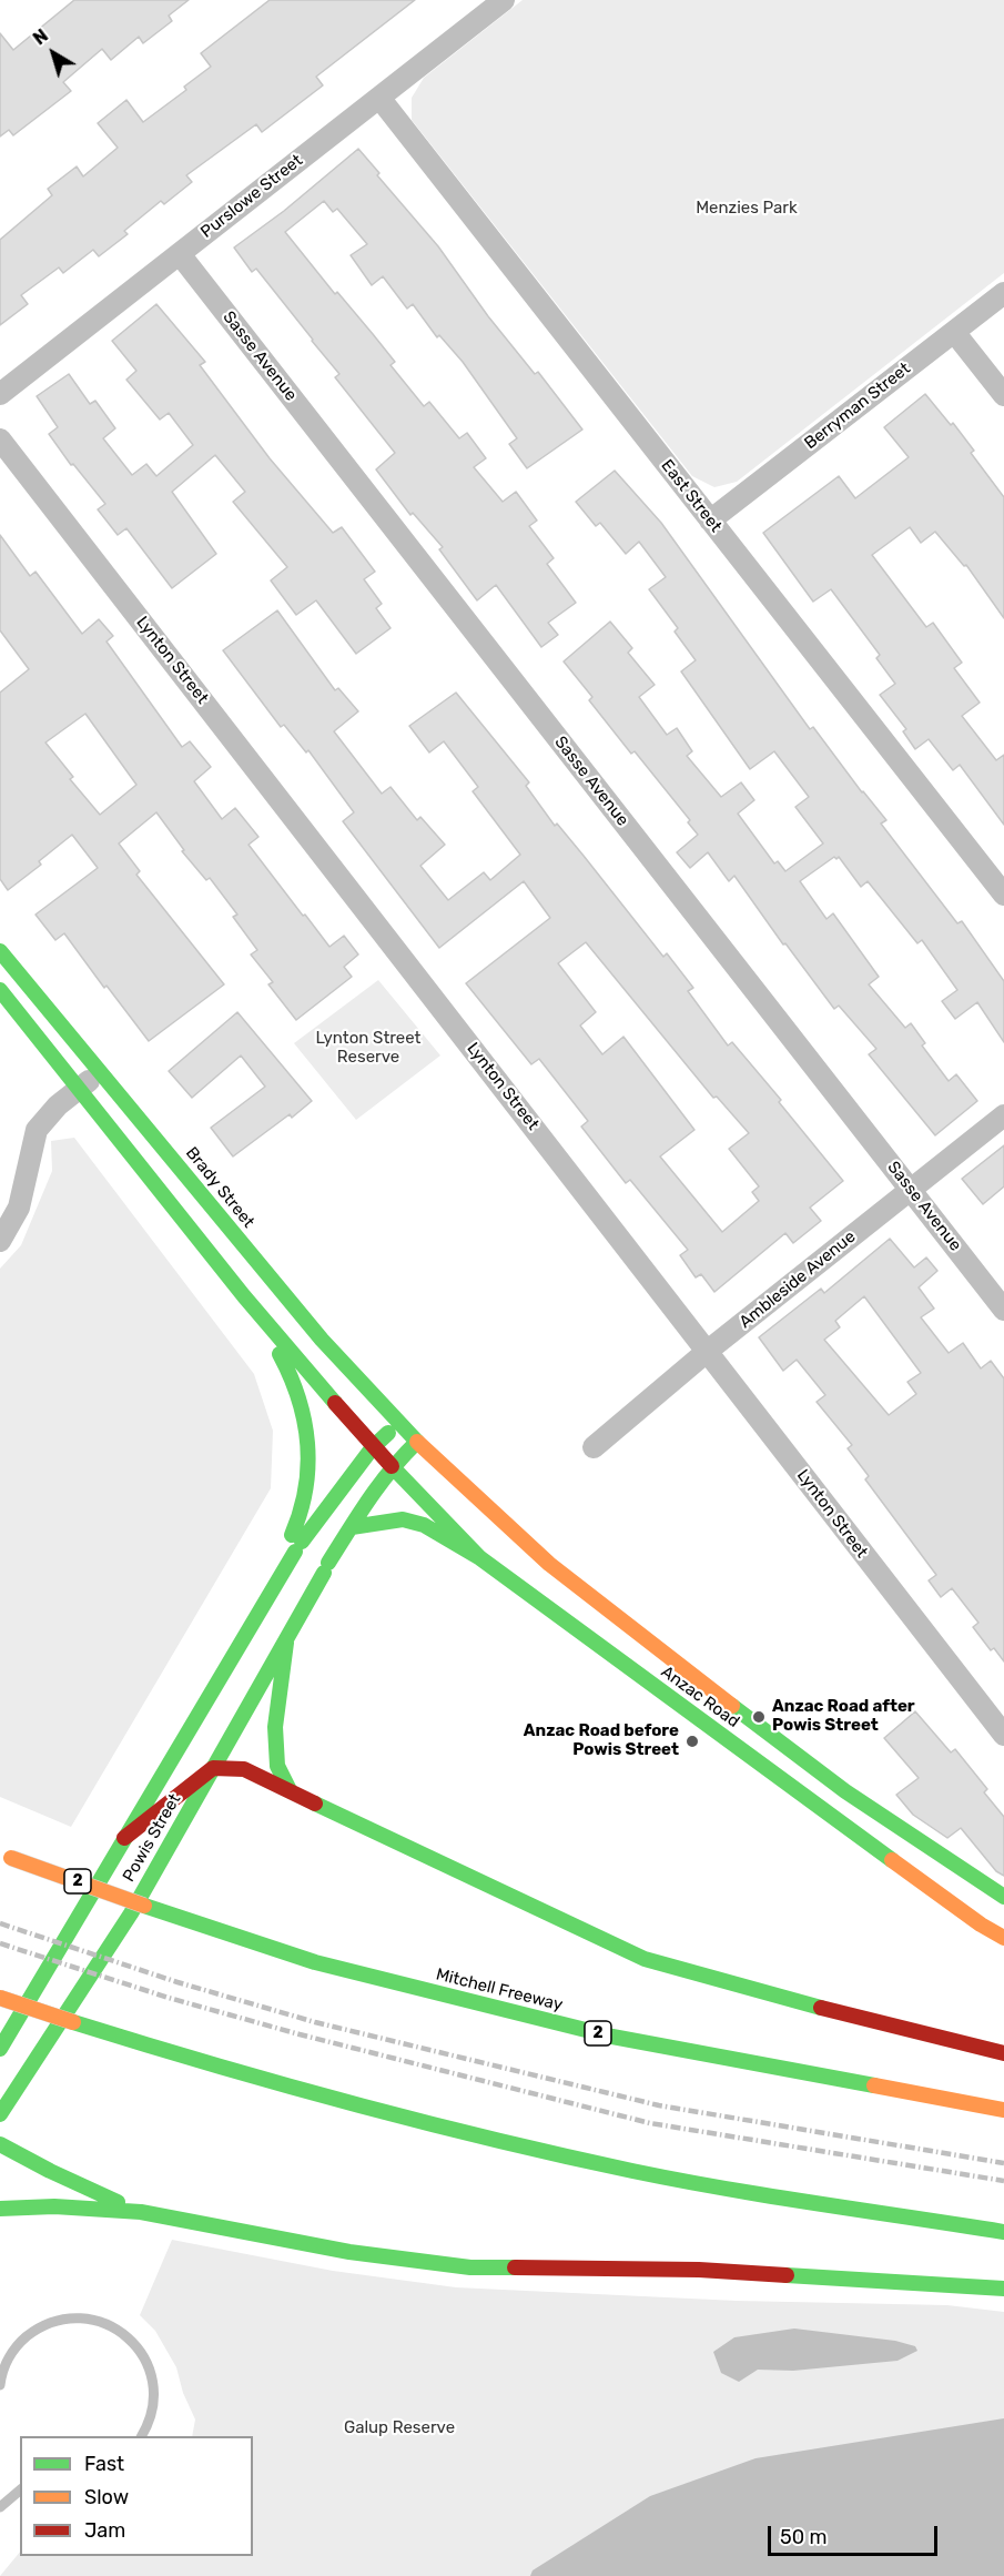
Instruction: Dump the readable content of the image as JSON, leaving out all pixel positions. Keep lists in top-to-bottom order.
{
  "streets": {
    "main road": [
      "Brady Street",
      "Anzac Road",
      "Powis Street",
      "2",
      "Mitchell Freeway"
    ],
    "street": [
      "Purslowe Street",
      "Sasse Avenue",
      "Berryman Street",
      "East Street",
      "Lynton Street",
      "Ambleside Avenue"
    ]
  },
  "crossings": [
    ["Purslowe Street", "Sasse Avenue"],
    ["Purslowe Street", "East Street"],
    ["Sasse Avenue", "Ambleside Avenue"],
    ["Berryman Street", "East Street"],
    ["Lynton Street", "Ambleside Avenue"],
    ["Brady Street", "Anzac Road"],
    ["Brady Street", "Powis Street"],
    ["Anzac Road", "Powis Street"]
  ],
  "parks": ["Menzies Park", "Lynton Street Reserve", "Galup Reserve"],
  "places": ["Anzac Road after Powis Street", "Anzac Road before Powis Street"],
  "legend": ["Fast", "Slow", "Jam"],
  "scale_bar": "50 m",
  "north": "top left"
}
